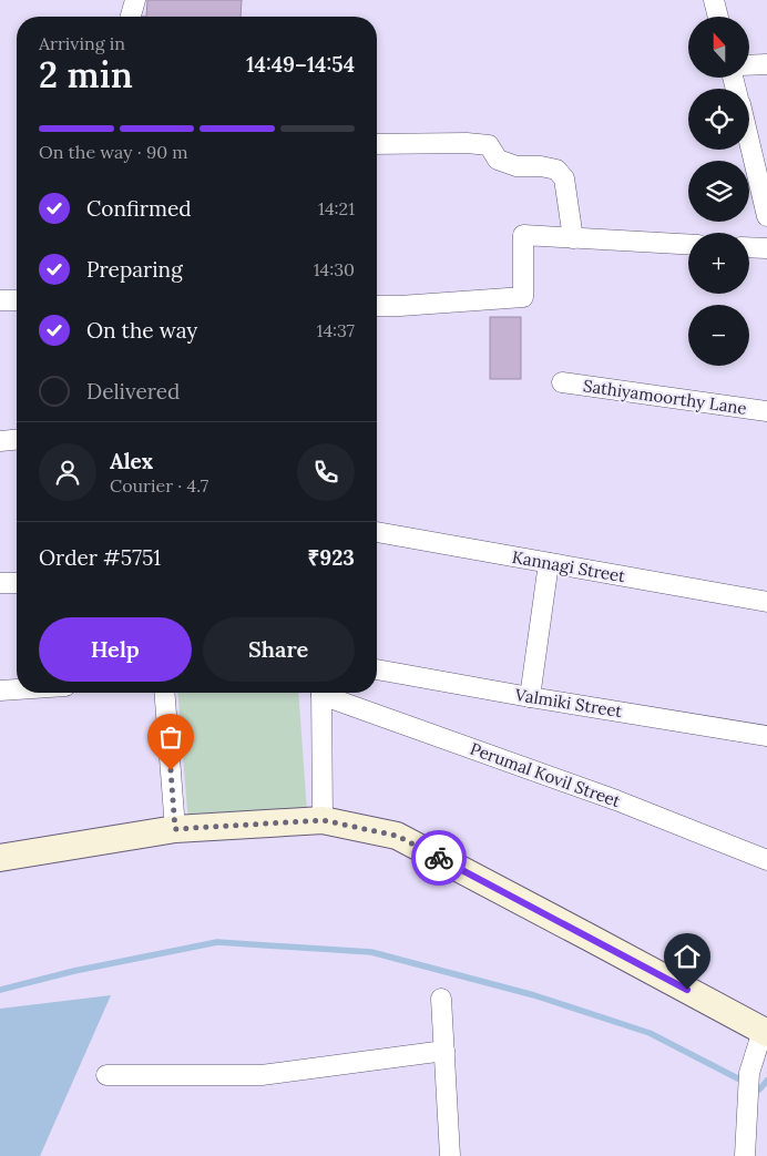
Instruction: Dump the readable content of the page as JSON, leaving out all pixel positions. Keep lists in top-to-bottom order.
{
  "streets": {
    "street": [
      "Sathiyamoorthy Lane",
      "Kannagi Street",
      "Valmiki Street",
      "Perumal Kovil Street"
    ]
  },
  "north": "top",
  "page": {
    "map_buttons": ["+", "−"],
    "heading": ["2 min", "Arriving in", "14:49–14:54"],
    "panel": [
      "Alex",
      "Courier · 4.7",
      "Order #5751",
      "₹923"
    ],
    "bar": "On the way · 90 m",
    "list": [
      ["Confirmed", "14:21"],
      ["Preparing", "14:30"],
      ["On the way", "14:37"],
      "Delivered"
    ],
    "buttons": ["Help", "Share"]
  }
}
